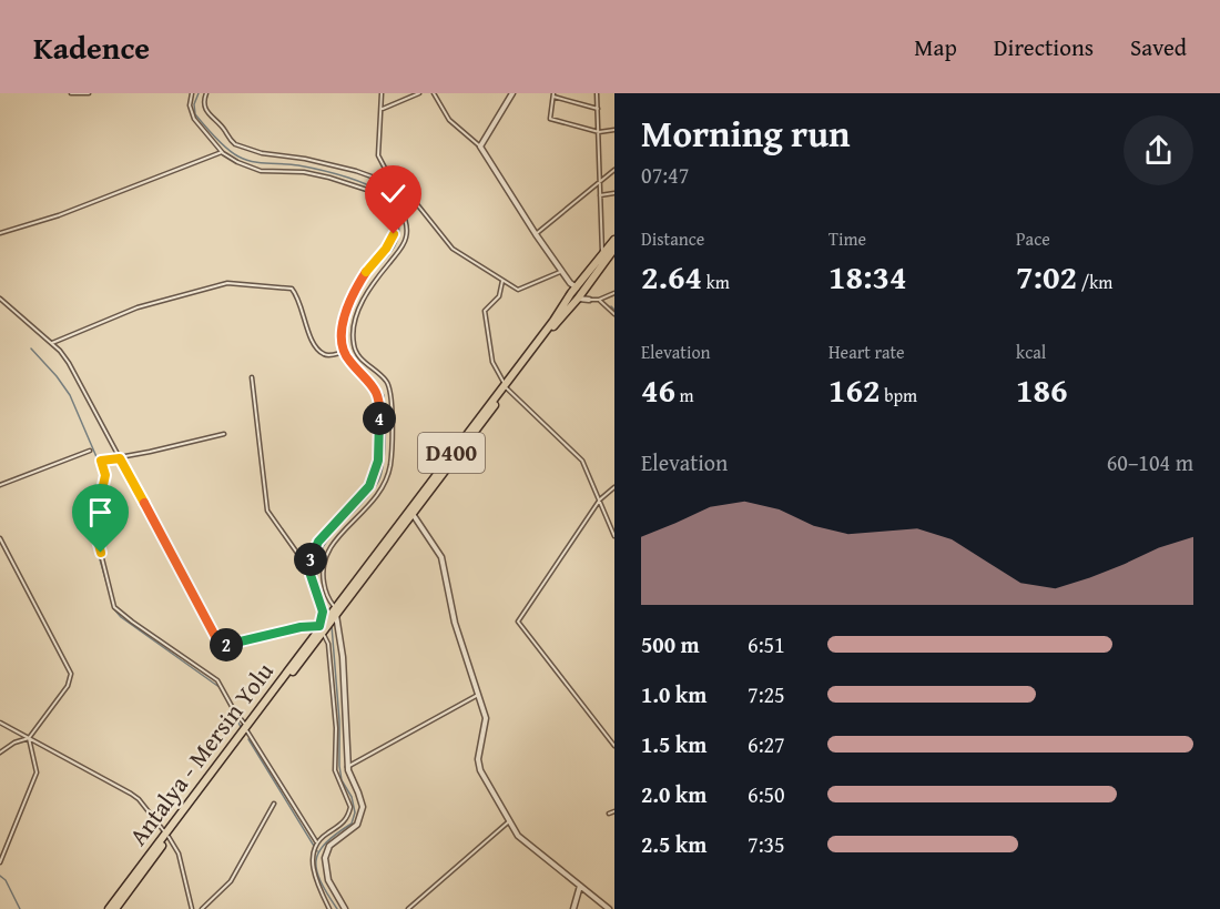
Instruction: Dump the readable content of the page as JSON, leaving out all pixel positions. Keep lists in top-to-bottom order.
{
  "streets": {
    "highway": ["D400", "Antalya - Mersin Yolu"]
  },
  "page": {
    "header": "Kadence",
    "nav": ["Map", "Directions", "Saved"],
    "heading": ["Morning run", "07:47"],
    "stats": [
      ["Distance", "2.64 km"],
      ["Time", "18:34"],
      ["Pace", "7:02 /km"],
      ["Elevation", "46 m"],
      ["Heart rate", "162 bpm"],
      ["kcal", "186"]
    ],
    "pins": ["4", "3", "2"],
    "chart": ["Elevation", "60–104 m"],
    "list": [
      {
        "name": "500 m",
        "note": "6:51"
      },
      {
        "name": "1.0 km",
        "note": "7:25"
      },
      {
        "name": "1.5 km",
        "note": "6:27"
      },
      {
        "name": "2.0 km",
        "note": "6:50"
      },
      {
        "name": "2.5 km",
        "note": "7:35"
      }
    ]
  }
}
